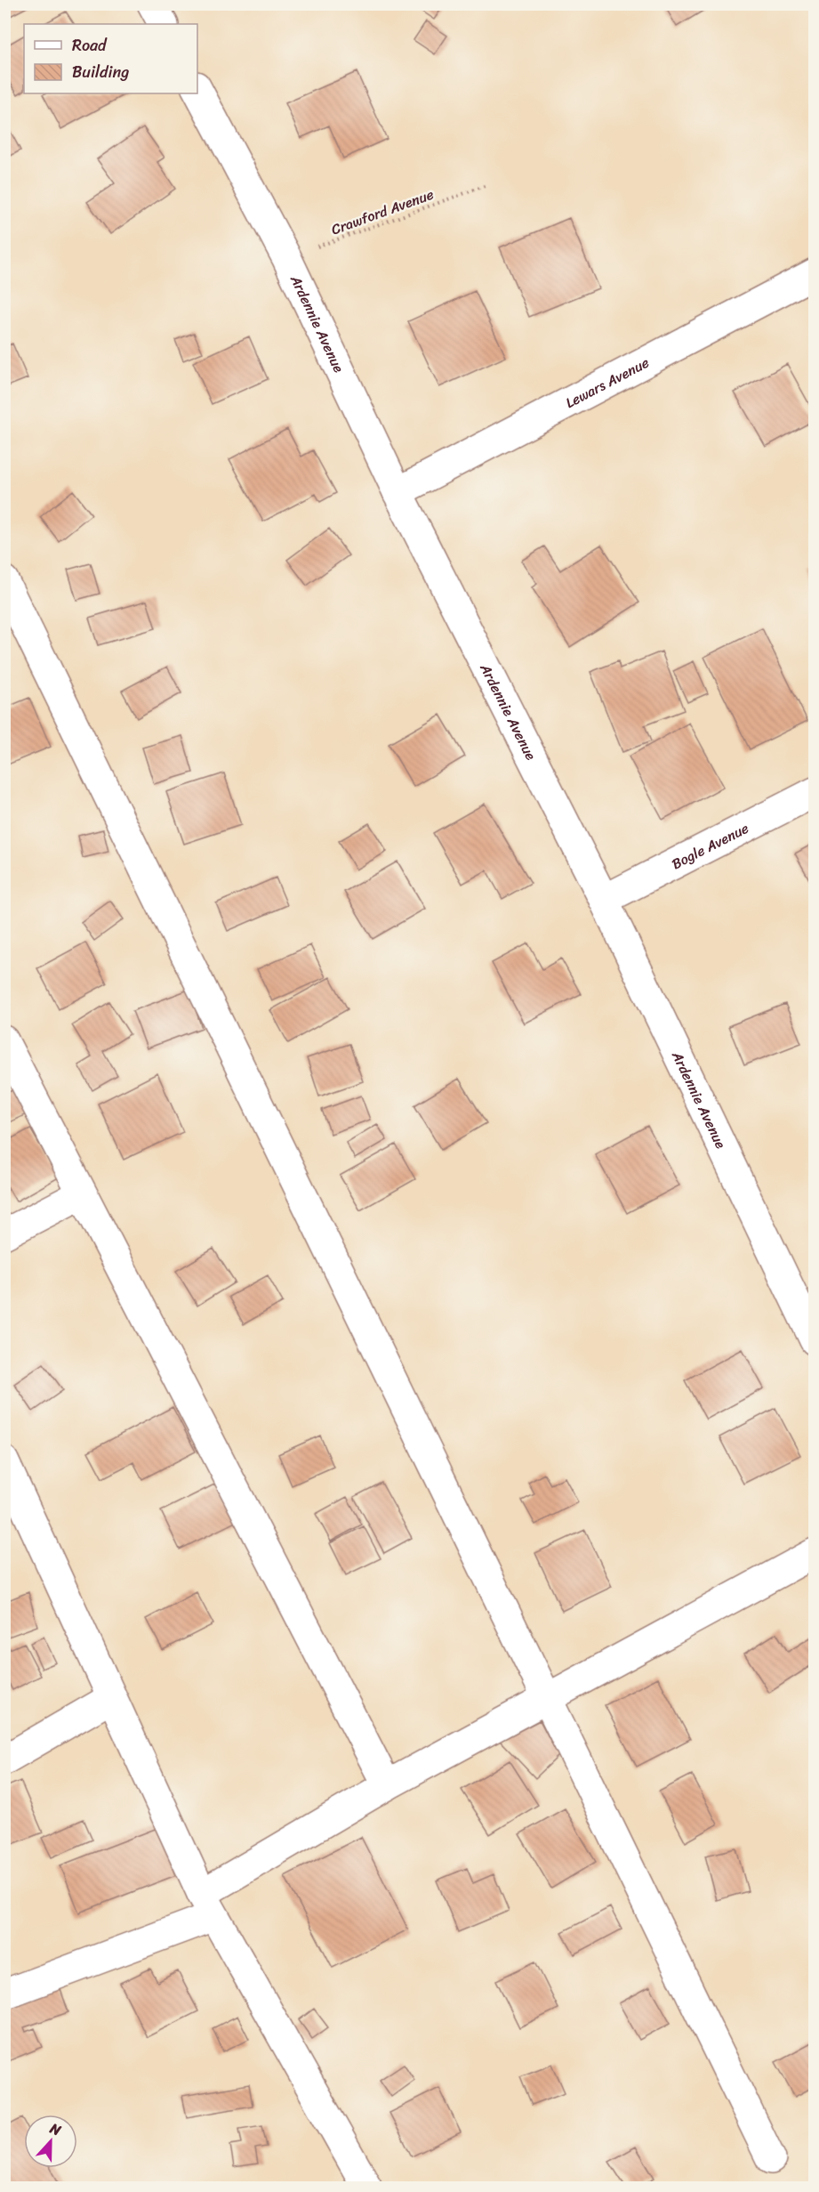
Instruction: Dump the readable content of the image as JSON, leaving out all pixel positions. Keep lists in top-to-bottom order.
{
  "streets": {
    "street": ["Ardennie Avenue", "Lewars Avenue", "Bogle Avenue"],
    "path": ["Crawford Avenue"]
  },
  "crossings": [
    ["Crawford Avenue", "Ardennie Avenue"],
    ["Ardennie Avenue", "Lewars Avenue"],
    ["Ardennie Avenue", "Bogle Avenue"]
  ],
  "legend": ["Road", "Building"],
  "north": "top"
}
